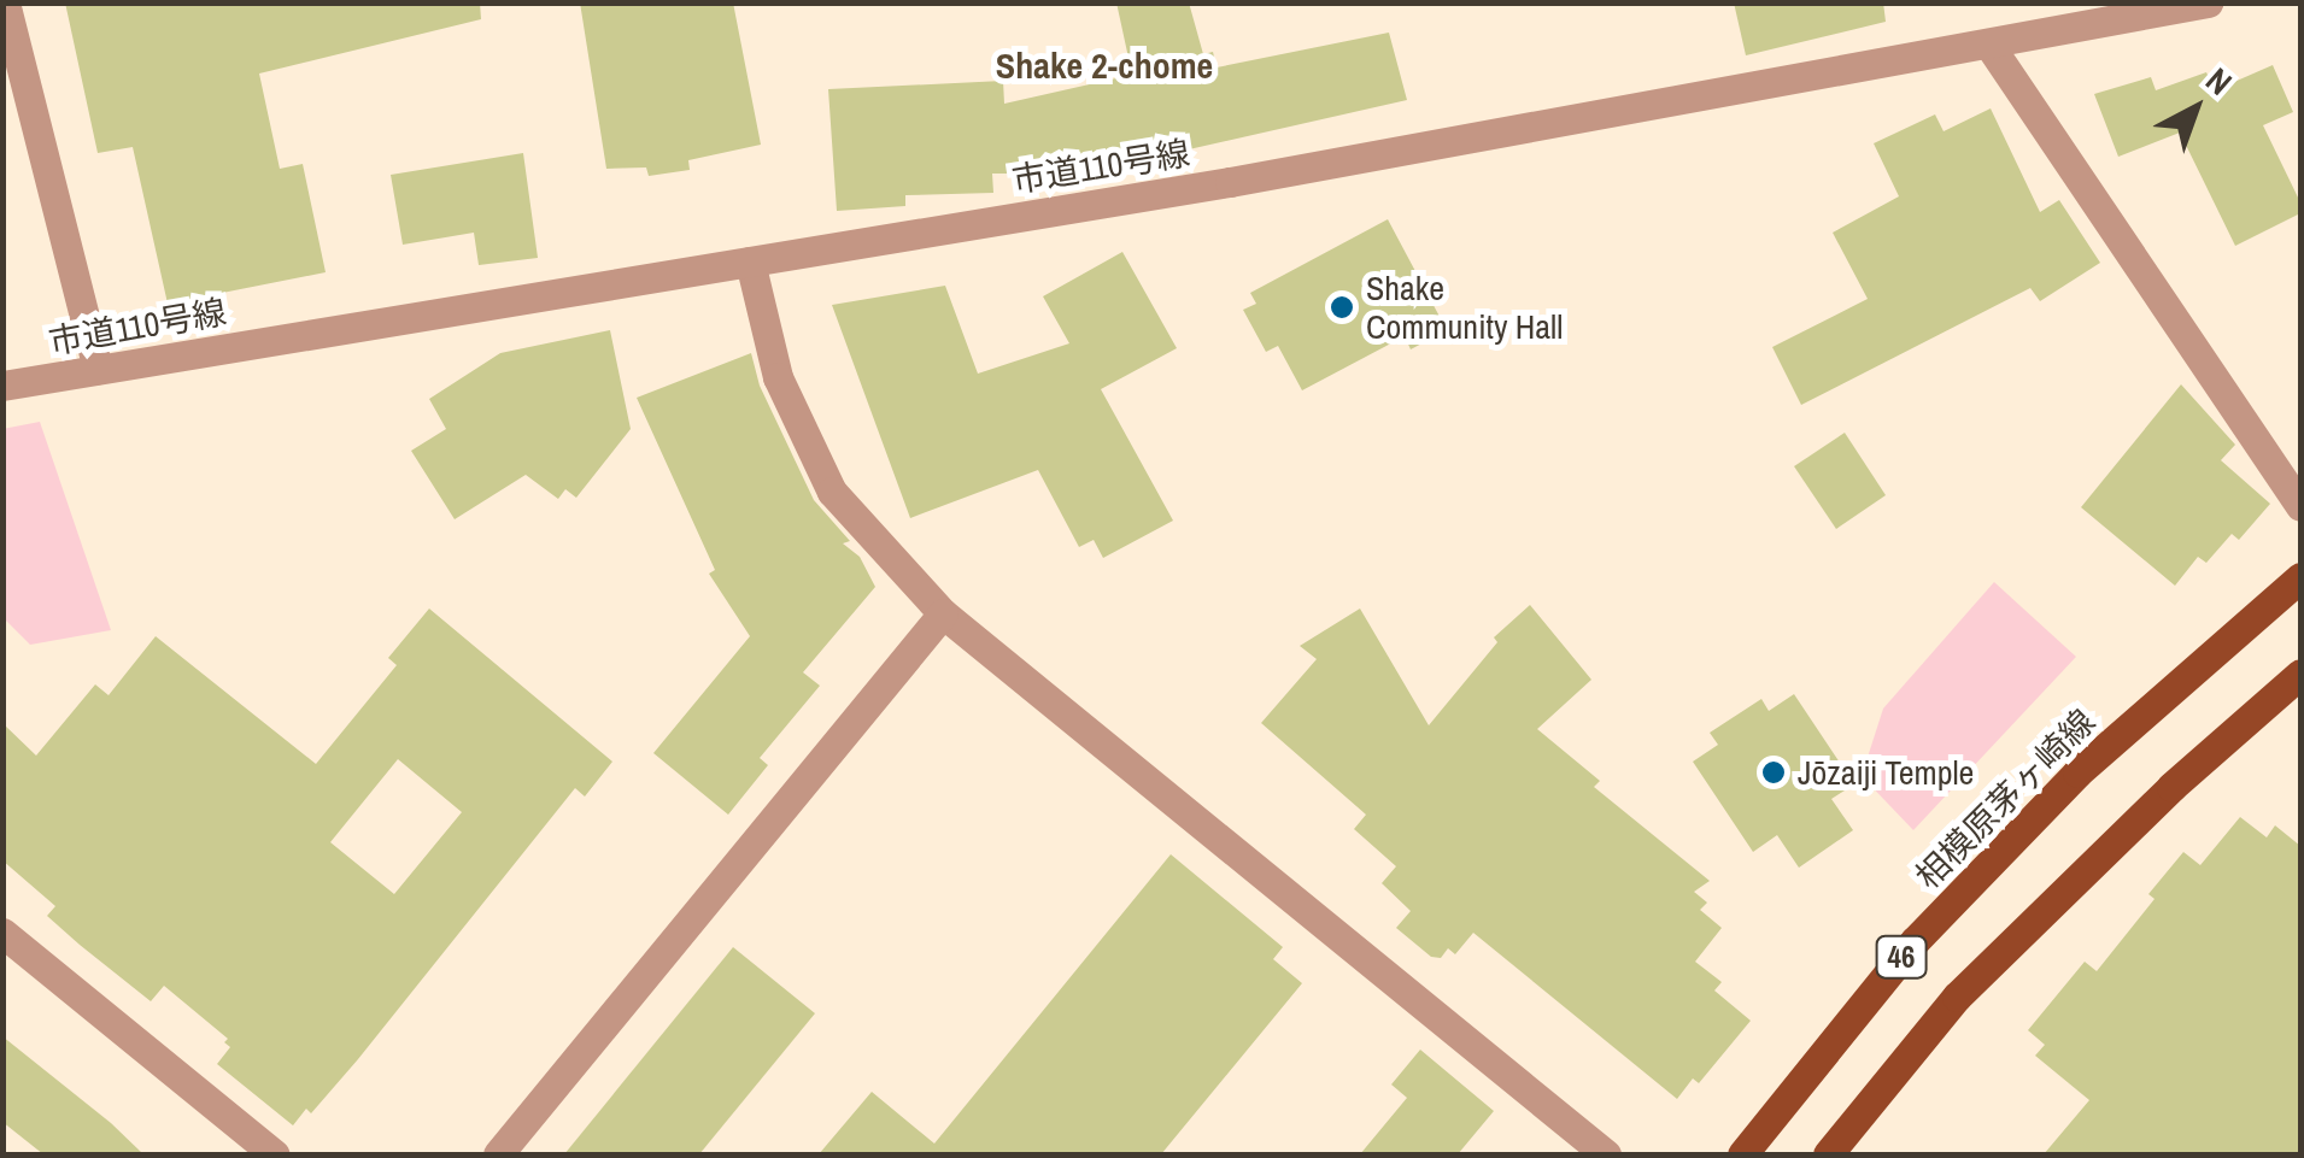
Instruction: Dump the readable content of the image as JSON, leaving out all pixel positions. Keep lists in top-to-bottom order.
{
  "streets": {
    "main road": ["相模原茅ヶ崎線", "46"],
    "street": ["市道110号線"]
  },
  "districts": ["Shake 2-chome"],
  "places": ["Shake Community Hall", "Jōzaiji Temple"],
  "north": "top right"
}
